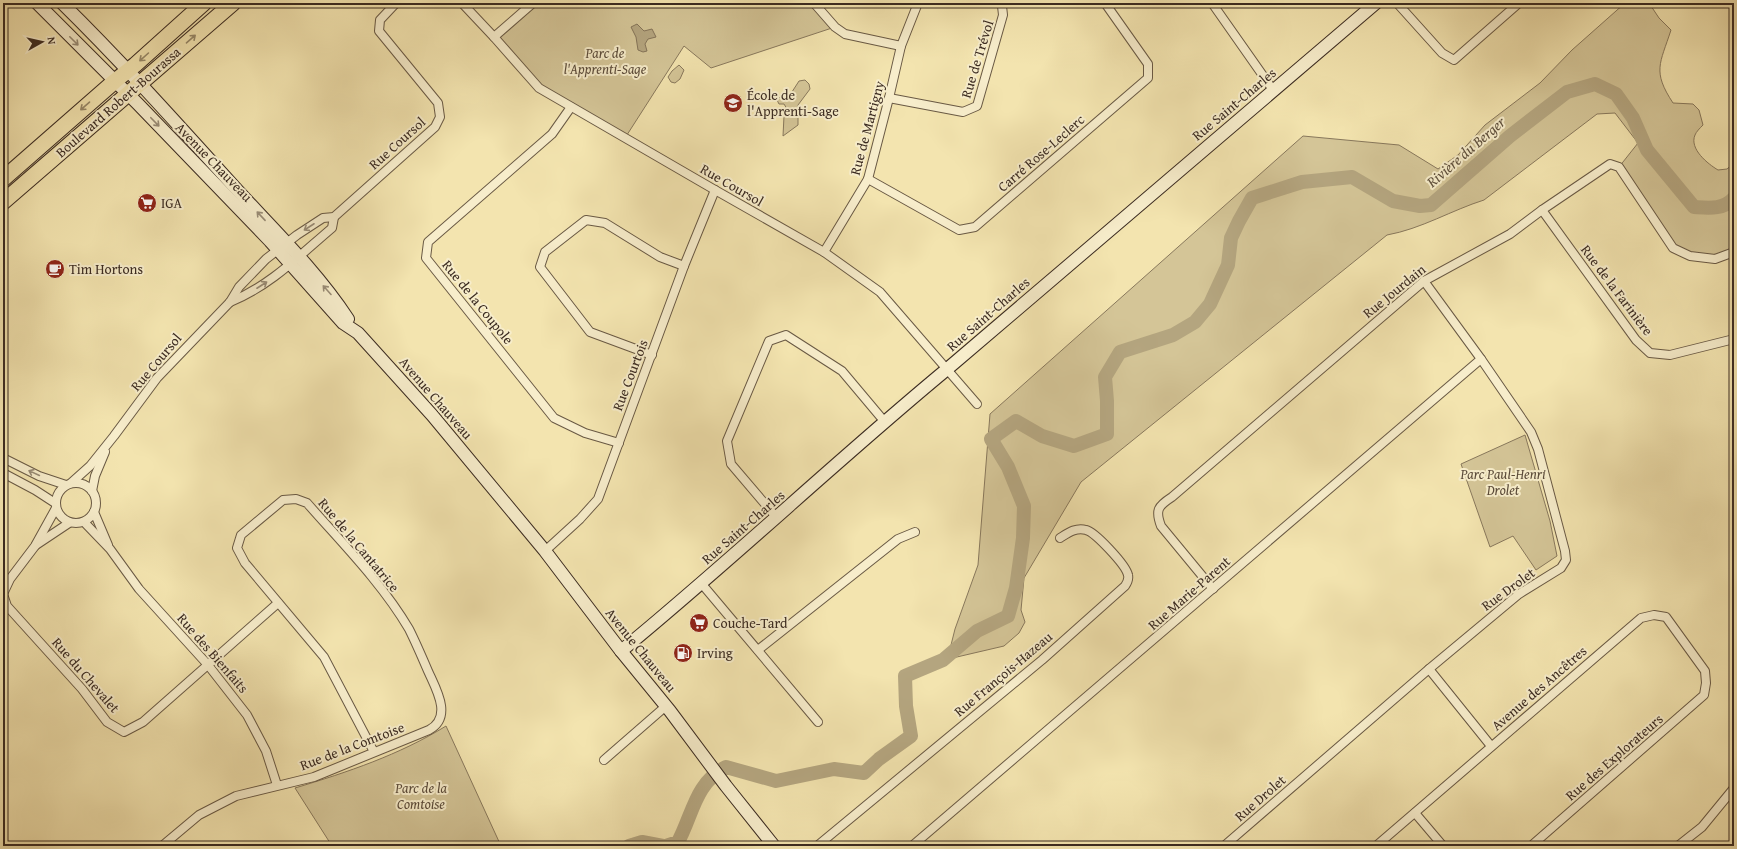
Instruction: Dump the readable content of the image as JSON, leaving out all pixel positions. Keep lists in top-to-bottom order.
{
  "streets": {
    "highway": ["Boulevard Robert-Bourassa"],
    "main road": ["Rue Saint-Charles", "Avenue Chauveau"],
    "street": [
      "Rue de Trévol",
      "Rue de Martigny",
      "Rue Coursol",
      "Carré Rose-Leclerc",
      "Rue de la Farinière",
      "Rue Jourdain",
      "Rue de la Coupole",
      "Rue Courtois",
      "Rue de la Cantatrice",
      "Rue Drolet",
      "Rue Marie-Parent",
      "Rue des Bienfaits",
      "Rue François-Hazeau",
      "Rue du Chevalet",
      "Avenue des Ancêtres",
      "Rue de la Comtoise",
      "Rue des Explorateurs"
    ]
  },
  "crossings": [
    ["Rue de Trévol", "Rue de Martigny"],
    ["Boulevard Robert-Bourassa", "Avenue Chauveau"],
    ["Rue Saint-Charles", "Rue Coursol"],
    ["Rue Saint-Charles", "Avenue Chauveau"],
    ["Rue de Martigny", "Rue Coursol"],
    ["Rue de Martigny", "Carré Rose-Leclerc"],
    ["Rue Coursol", "Avenue Chauveau"],
    ["Rue Coursol", "Rue de la Coupole"],
    ["Rue Coursol", "Rue Courtois"],
    ["Rue Coursol", "Rue des Bienfaits"],
    ["Rue Coursol", "Rue du Chevalet"],
    ["Avenue Chauveau", "Rue Courtois"],
    ["Rue de la Farinière", "Rue Jourdain"],
    ["Rue Jourdain", "Rue Drolet"],
    ["Rue Jourdain", "Rue Marie-Parent"],
    ["Rue de la Coupole", "Rue Courtois"],
    ["Rue de la Cantatrice", "Rue du Chevalet"],
    ["Rue de la Cantatrice", "Rue de la Comtoise"],
    ["Rue Drolet", "Rue Marie-Parent"],
    ["Rue des Bienfaits", "Rue du Chevalet"],
    ["Rue des Bienfaits", "Rue de la Comtoise"],
    ["Avenue des Ancêtres", "Rue des Explorateurs"]
  ],
  "water": ["Rivière du Berger"],
  "parks": ["Parc de l'Apprenti-Sage", "Parc Paul-Henri Drolet", "Parc de la Comtoise"],
  "places": {
    "school or university": ["École de l'Apprenti-Sage"],
    "supermarket": ["IGA", "Couche-Tard"],
    "cafe": ["Tim Hortons"],
    "fuel station": ["Irving"]
  },
  "north": "right"
}
